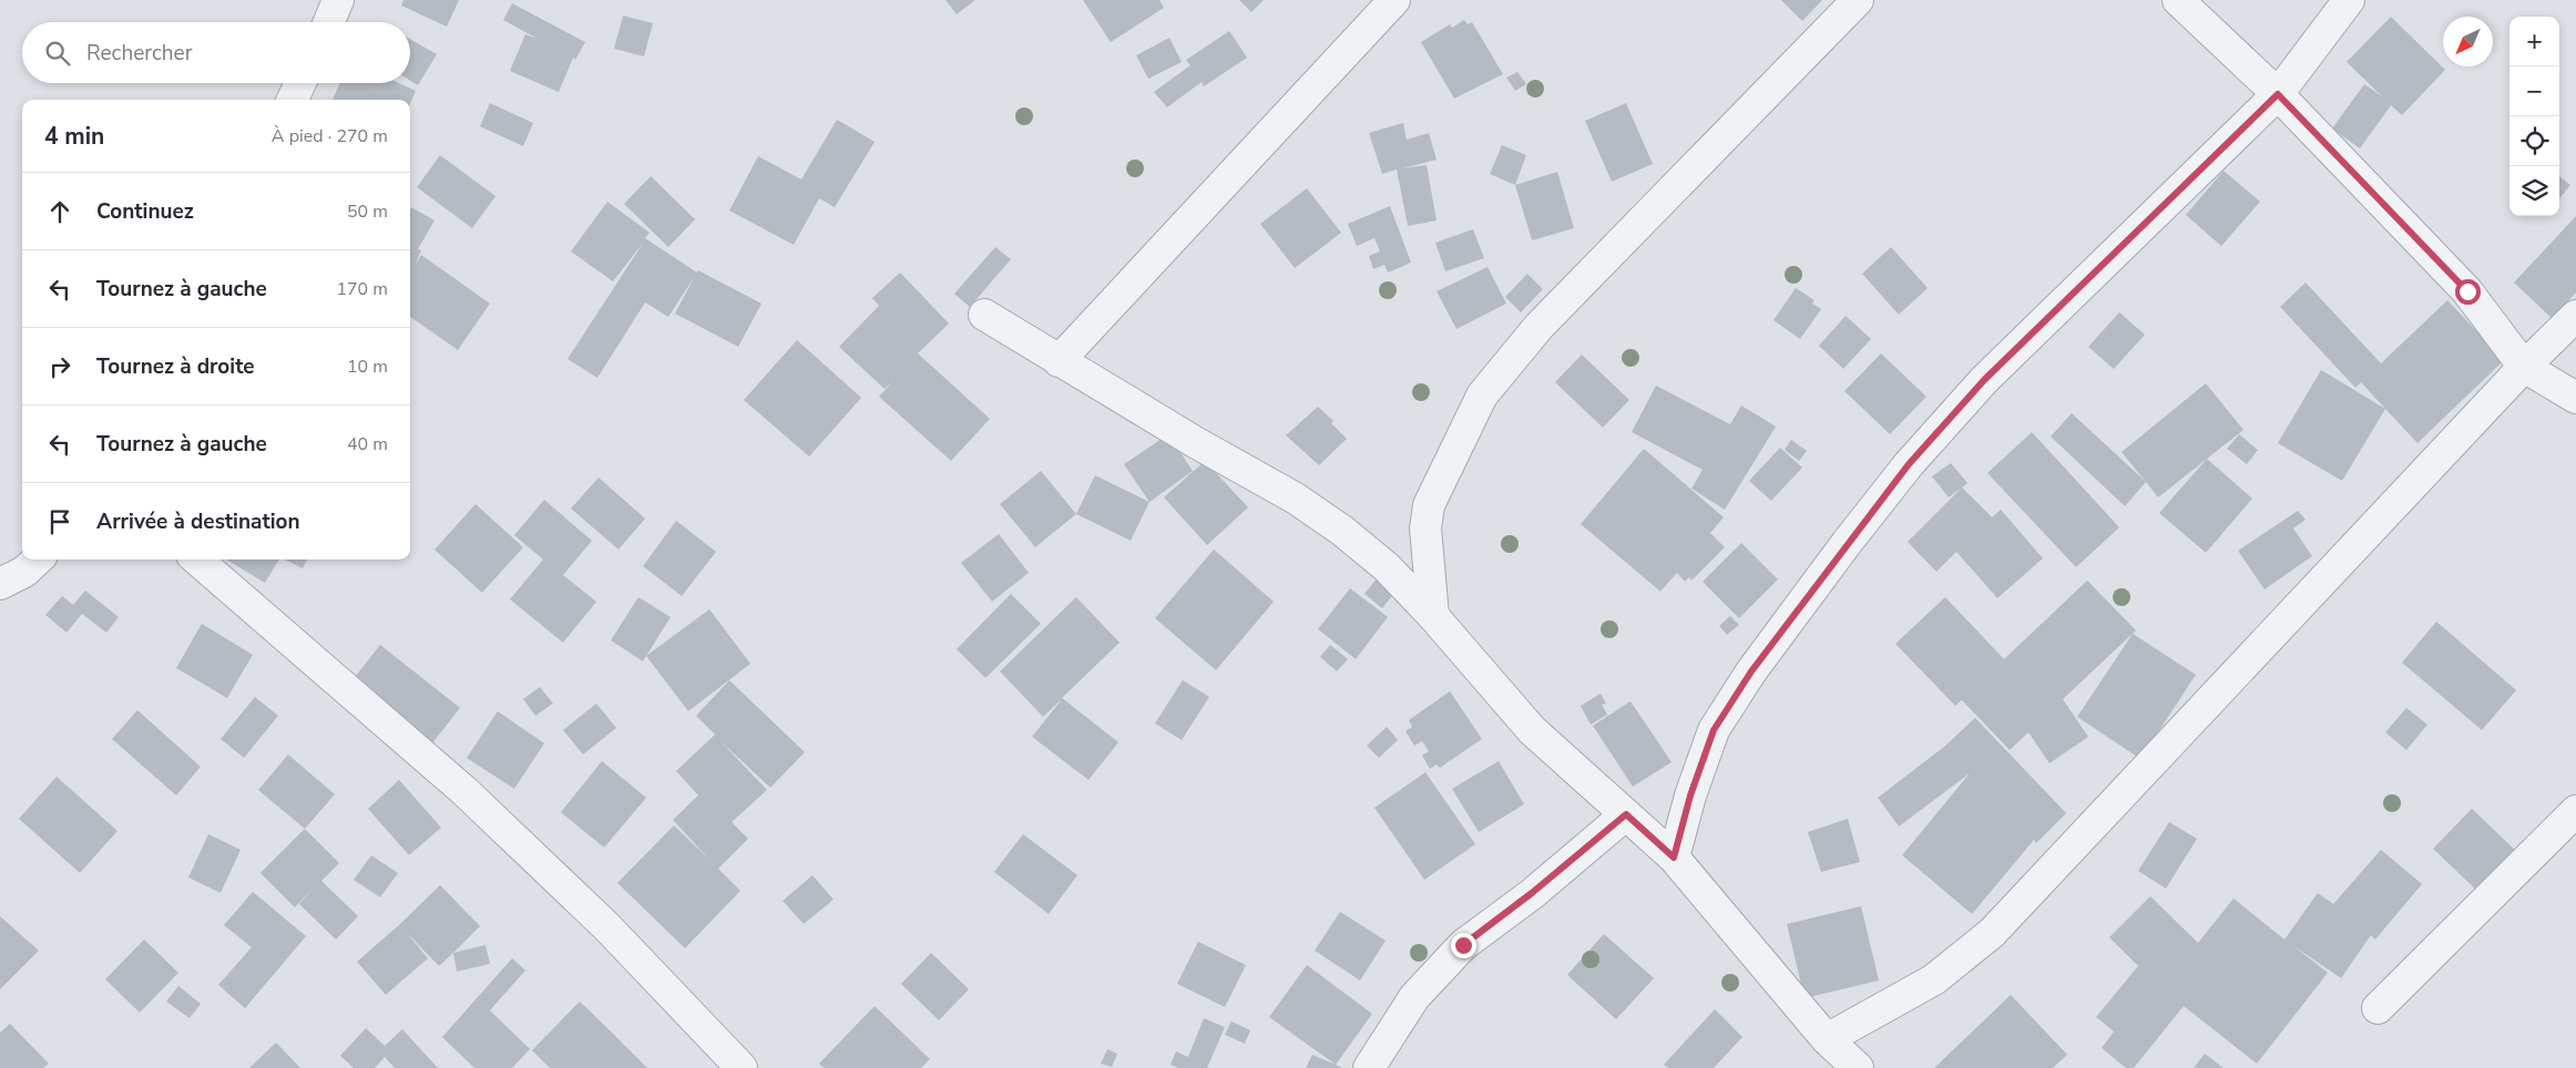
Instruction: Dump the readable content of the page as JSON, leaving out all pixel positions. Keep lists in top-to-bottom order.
{
  "north": "bottom left",
  "page": {
    "map_buttons": ["+", "−"],
    "search": "Rechercher",
    "heading": ["4 min", "À pied · 270 m"],
    "list": [
      ["Continuez", "50 m"],
      ["Tournez à gauche", "170 m"],
      ["Tournez à droite", "10 m"],
      ["Tournez à gauche", "40 m"],
      "Arrivée à destination"
    ]
  }
}
